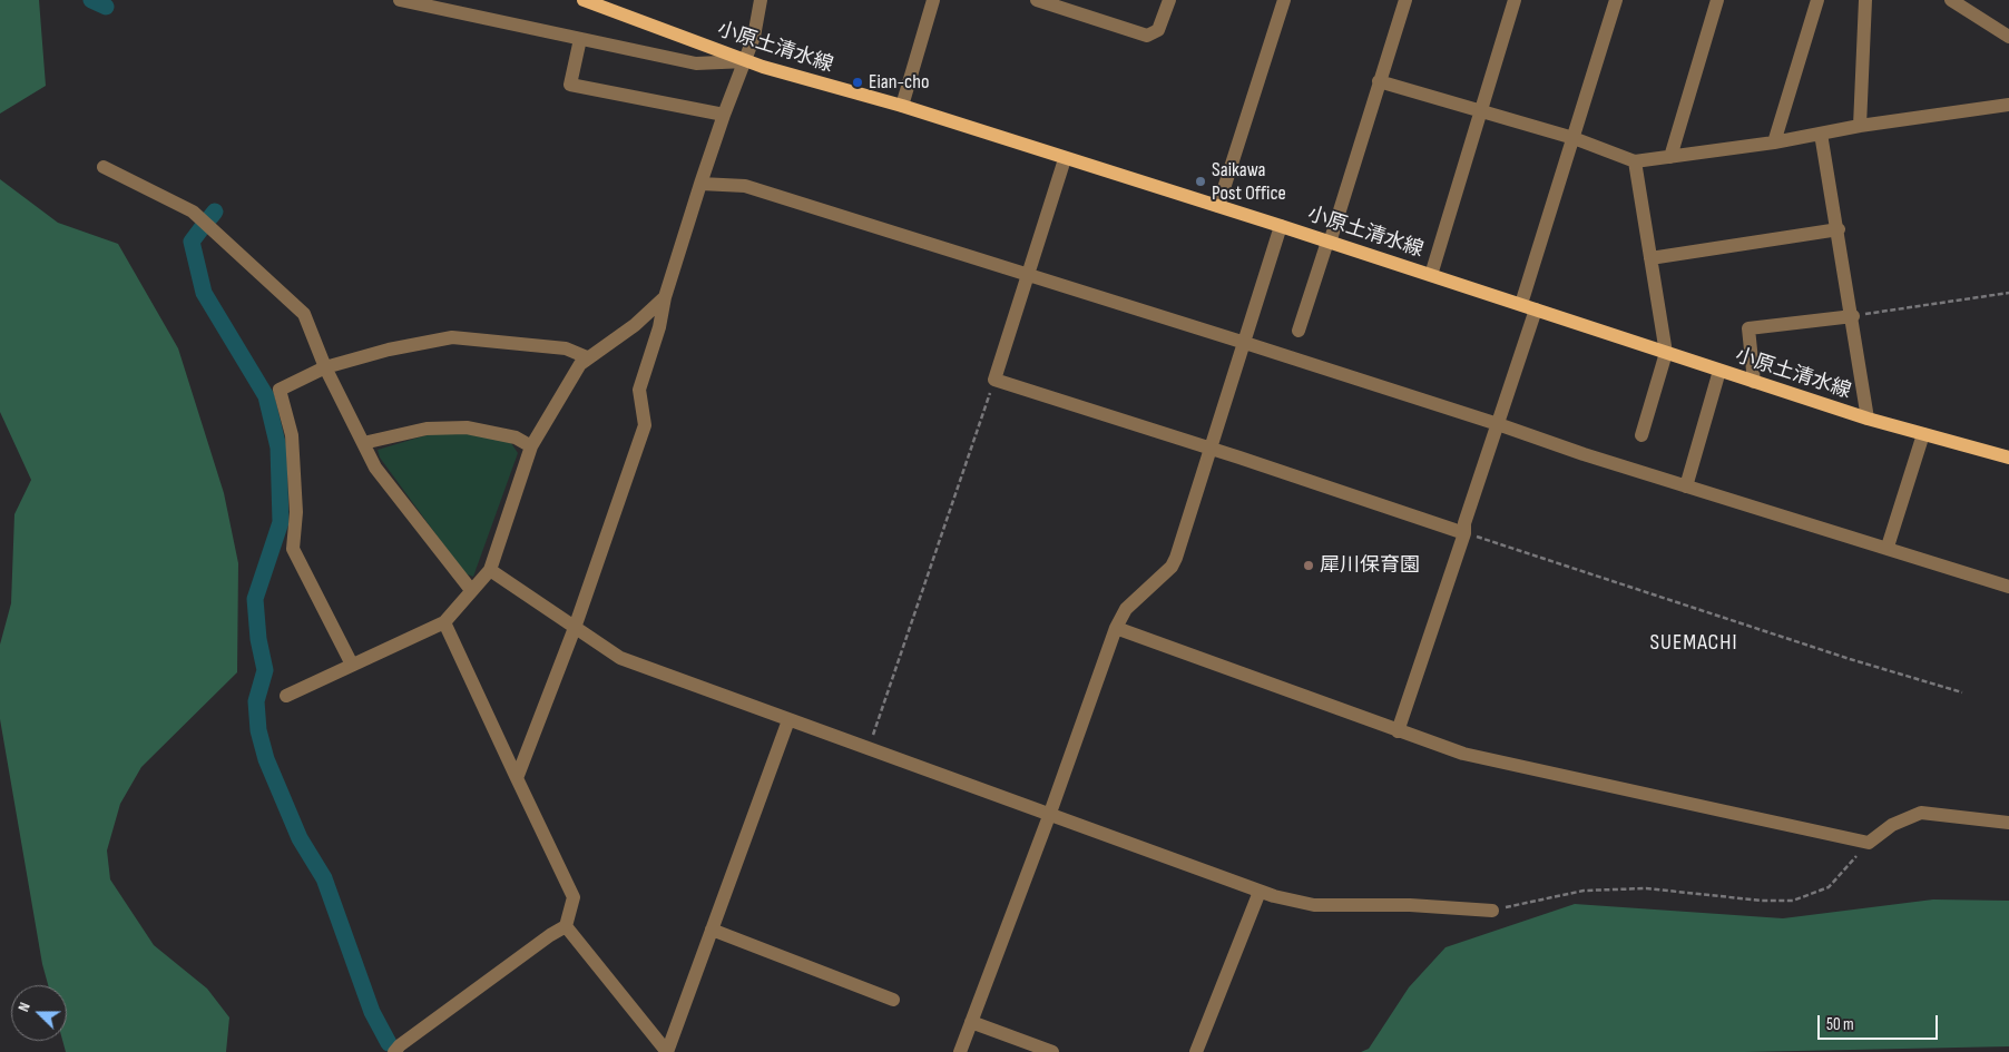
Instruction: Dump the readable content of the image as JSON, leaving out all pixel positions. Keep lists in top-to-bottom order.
{
  "streets": {
    "main road": ["小原土清水線"]
  },
  "districts": ["SUEMACHI"],
  "places": ["Eian-cho", "Saikawa Post Office", "犀川保育園"],
  "scale_bar": "50 m",
  "north": "left"
}
